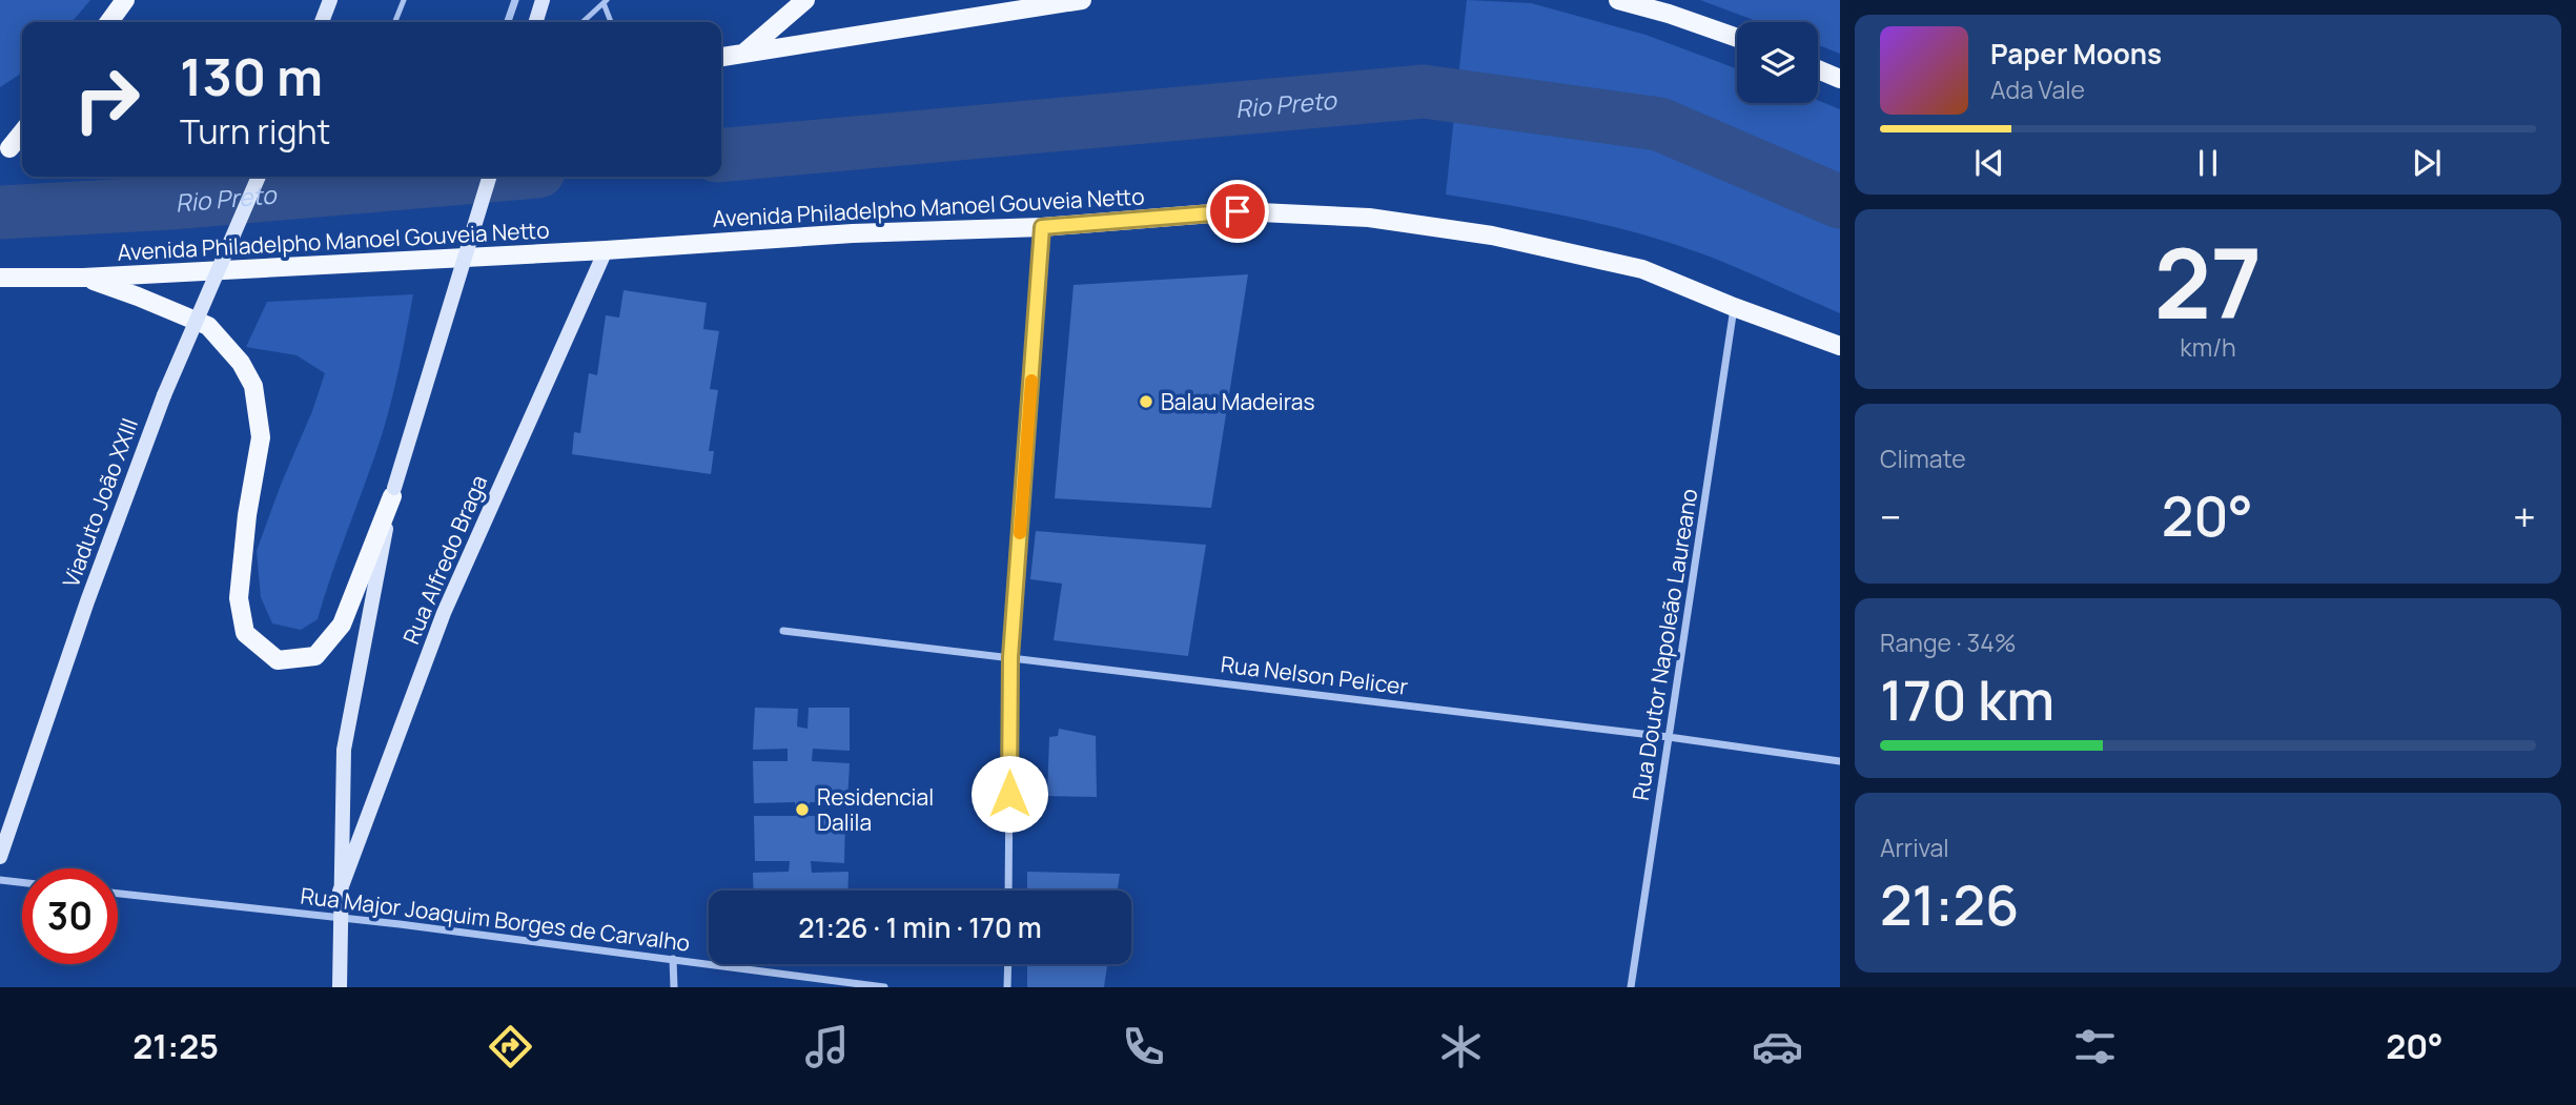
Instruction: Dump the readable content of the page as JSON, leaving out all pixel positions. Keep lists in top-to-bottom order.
{
  "streets": {
    "main road": ["Avenida Philadelpho Manoel Gouveia Netto", "Viaduto João XXIII", "Rua Alfredo Braga"],
    "street": ["Rua Doutor Napoleão Laureano", "Rua Nelson Pelicer", "Rua Major Joaquim Borges de Carvalho"]
  },
  "crossings": [
    ["Avenida Philadelpho Manoel Gouveia Netto", "Rua Alfredo Braga"],
    ["Avenida Philadelpho Manoel Gouveia Netto", "Rua Doutor Napoleão Laureano"],
    ["Rua Alfredo Braga", "Rua Major Joaquim Borges de Carvalho"],
    ["Rua Doutor Napoleão Laureano", "Rua Nelson Pelicer"]
  ],
  "water": ["Rio Preto"],
  "places": ["Balau Madeiras", "Residencial Dalila"],
  "page": {
    "turn": ["130 m", "Turn right"],
    "song": ["Paper Moons", "Ada Vale"],
    "tile": [
      ["27", "km/h"],
      "Climate",
      ["Range · 34%", "170 km"],
      ["Arrival", "21:26"]
    ],
    "heat": ["−", "20°", "+"],
    "limit": "30",
    "trip": "21:26 · 1 min · 170 m",
    "tabs": ["21:25", "20°"]
  }
}
